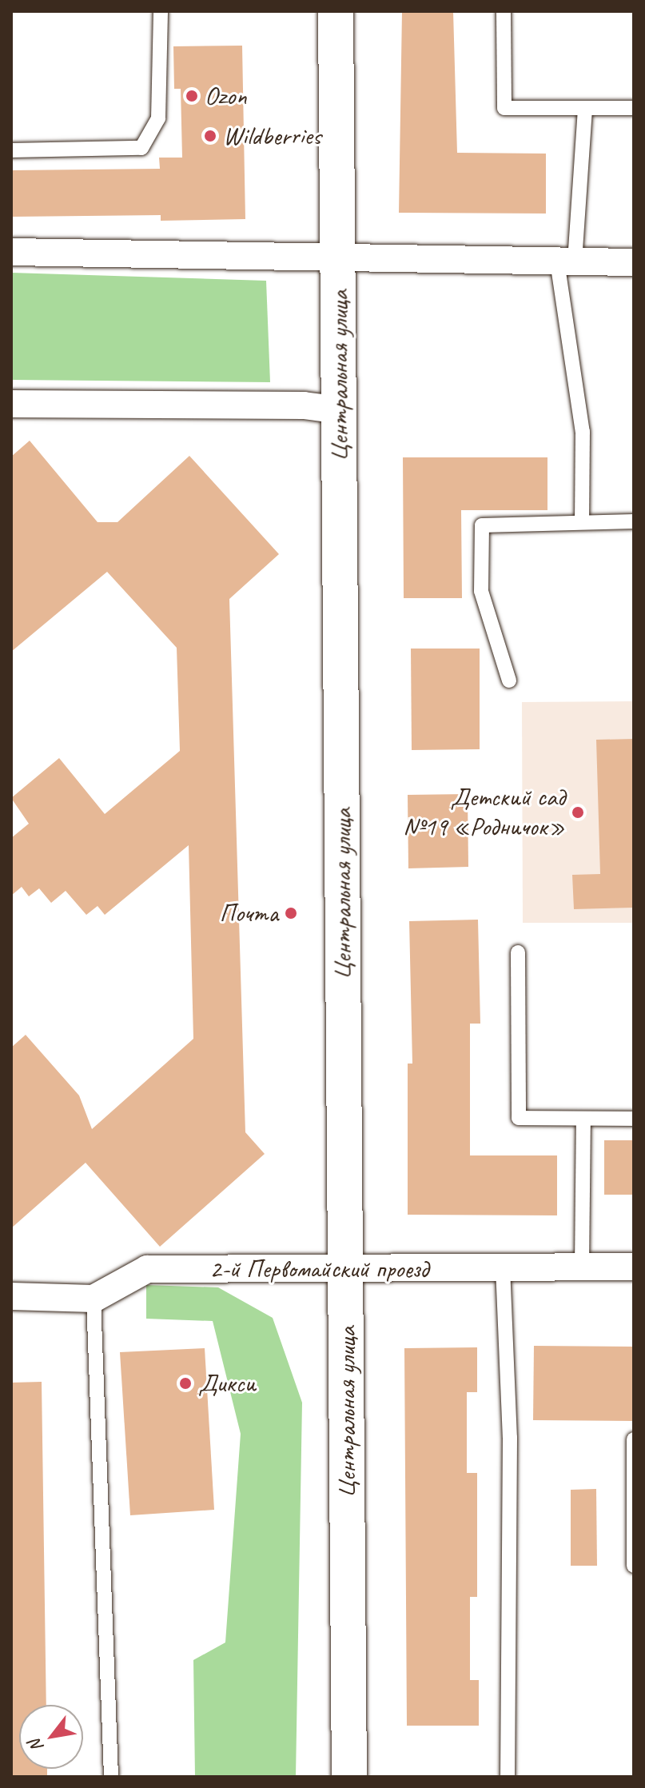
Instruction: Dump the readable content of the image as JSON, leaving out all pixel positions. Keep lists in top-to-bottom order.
{
  "streets": {
    "main road": ["Центральная улица"],
    "street": ["2-й Первомайский проезд"]
  },
  "crossings": [
    ["Центральная улица", "2-й Первомайский проезд"]
  ],
  "places": [
    "Ozon",
    "Wildberries",
    "Детский сад №19 «Родничок»",
    "Почта",
    "Дикси"
  ],
  "north": "bottom left"
}
